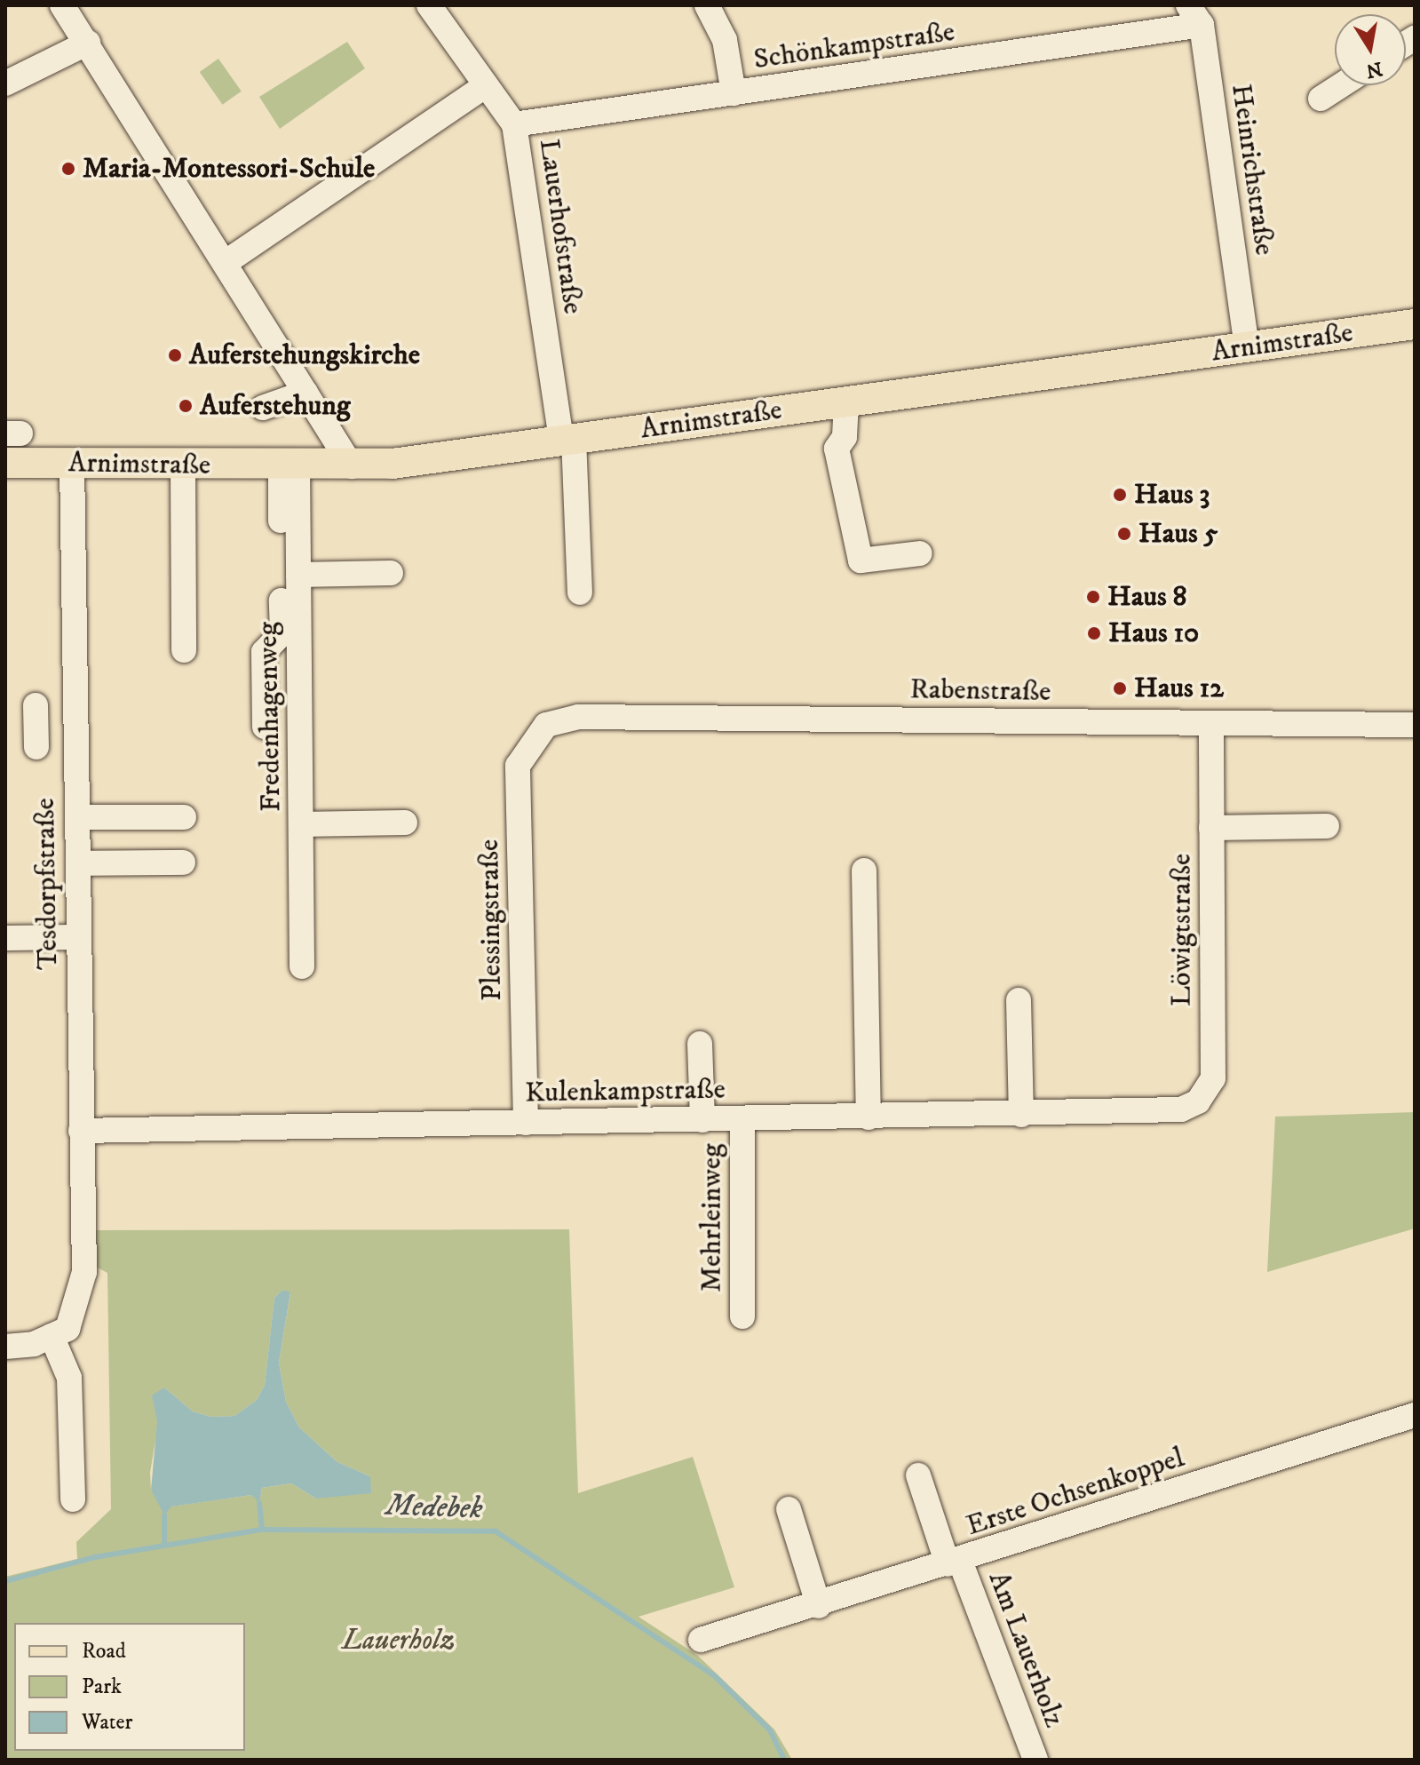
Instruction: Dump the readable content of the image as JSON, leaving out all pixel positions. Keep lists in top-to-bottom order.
{
  "streets": {
    "main road": ["Arnimstraße"],
    "street": [
      "Schönkampstraße",
      "Heinrichstraße",
      "Lauerhofstraße",
      "Rabenstraße",
      "Fredenhagenweg",
      "Tesdorpfstraße",
      "Plessingstraße",
      "Löwigtstraße",
      "Kulenkampstraße",
      "Mehrleinweg",
      "Erste Ochsenkoppel",
      "Am Lauerholz"
    ]
  },
  "crossings": [
    ["Schönkampstraße", "Heinrichstraße"],
    ["Schönkampstraße", "Lauerhofstraße"],
    ["Heinrichstraße", "Arnimstraße"],
    ["Lauerhofstraße", "Arnimstraße"],
    ["Arnimstraße", "Fredenhagenweg"],
    ["Arnimstraße", "Tesdorpfstraße"],
    ["Rabenstraße", "Plessingstraße"],
    ["Rabenstraße", "Löwigtstraße"],
    ["Tesdorpfstraße", "Kulenkampstraße"],
    ["Plessingstraße", "Kulenkampstraße"],
    ["Löwigtstraße", "Kulenkampstraße"],
    ["Kulenkampstraße", "Mehrleinweg"],
    ["Erste Ochsenkoppel", "Am Lauerholz"]
  ],
  "water": ["Medebek"],
  "parks": ["Lauerholz"],
  "places": [
    "Maria-Montessori-Schule",
    "Auferstehungskirche",
    "Auferstehung",
    "Haus 3",
    "Haus 5",
    "Haus 8",
    "Haus 10",
    "Haus 12"
  ],
  "legend": ["Road", "Park", "Water"],
  "north": "bottom"
}
